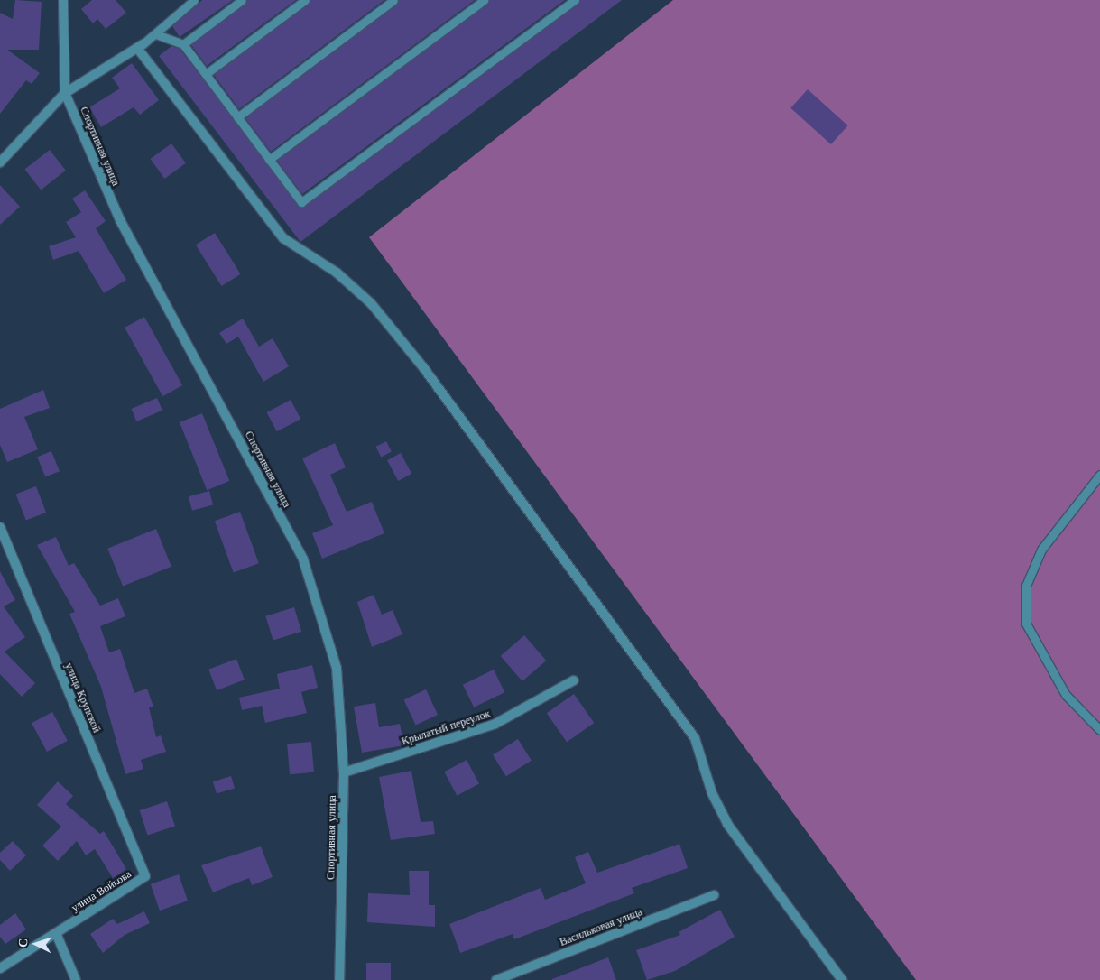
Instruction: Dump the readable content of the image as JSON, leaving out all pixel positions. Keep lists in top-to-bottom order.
{
  "streets": {
    "street": [
      "Спортивная улица",
      "улица Крупской",
      "Крылатый переулок",
      "улица Войкова",
      "Васильковая улица"
    ]
  },
  "crossings": [
    ["Спортивная улица", "Крылатый переулок"],
    ["улица Крупской", "улица Войкова"]
  ],
  "north": "left"
}
